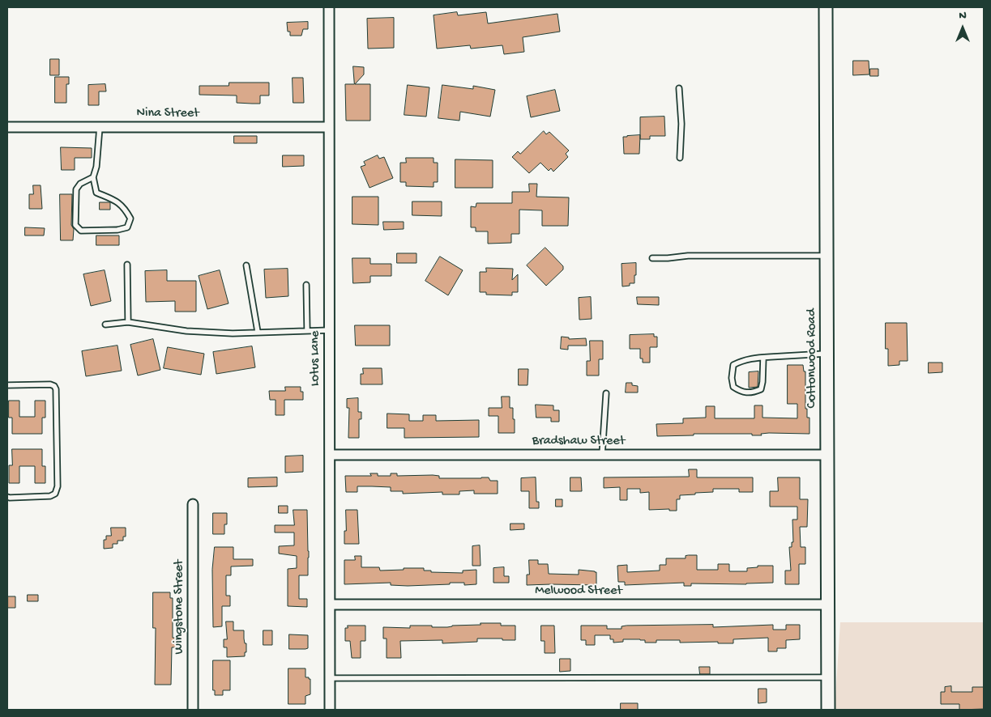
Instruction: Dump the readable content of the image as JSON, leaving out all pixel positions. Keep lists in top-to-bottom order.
{
  "streets": {
    "street": [
      "Nina Street",
      "Lotus Lane",
      "Cottonwood Road",
      "Bradshaw Street",
      "Melwood Street",
      "Wingstone Street"
    ]
  },
  "crossings": [
    ["Nina Street", "Lotus Lane"],
    ["Lotus Lane", "Bradshaw Street"],
    ["Lotus Lane", "Melwood Street"],
    ["Cottonwood Road", "Bradshaw Street"],
    ["Cottonwood Road", "Melwood Street"]
  ],
  "north": "top"
}
